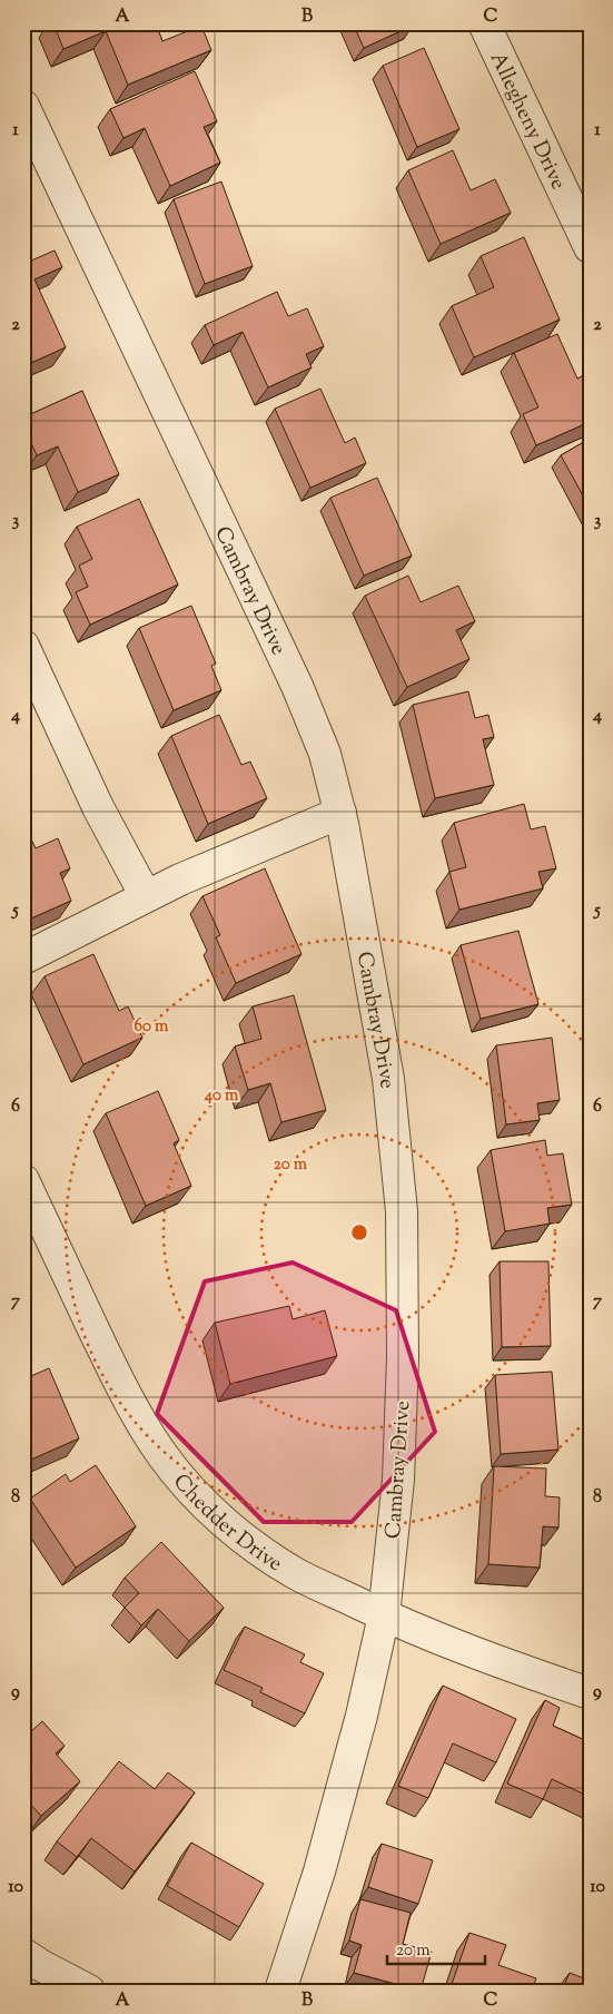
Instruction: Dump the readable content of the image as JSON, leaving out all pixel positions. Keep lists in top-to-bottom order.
{
  "streets": {
    "street": ["Allegheny Drive", "Cambray Drive", "Chedder Drive"]
  },
  "crossings": [
    ["Cambray Drive", "Chedder Drive"]
  ],
  "scale_bar": "20 m",
  "grid": {
    "columns": ["A", "B", "C"],
    "rows": [
      "1",
      "2",
      "3",
      "4",
      "5",
      "6",
      "7",
      "8",
      "9",
      "10"
    ]
  },
  "rings": ["60 m", "40 m", "20 m"]
}
